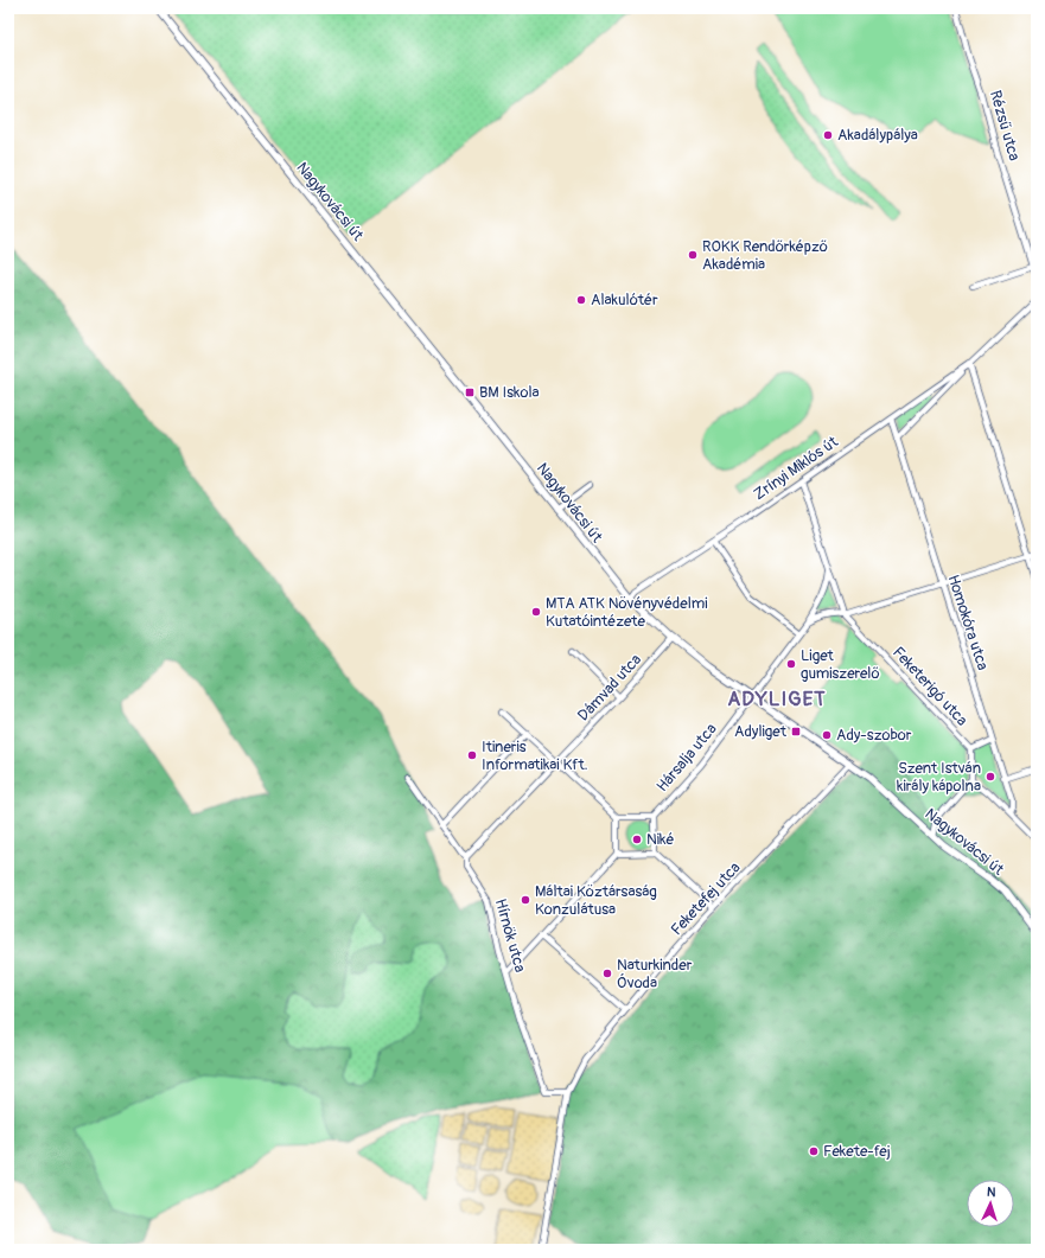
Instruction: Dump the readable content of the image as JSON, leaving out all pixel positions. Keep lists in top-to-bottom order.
{
  "streets": {
    "street": [
      "Rézsű utca",
      "Nagykovácsi út",
      "Zrínyi Miklós út",
      "Homokóra utca",
      "Feketerigó utca",
      "Dámvad utca",
      "Hársalja utca",
      "Feketefej utca",
      "Hírnök utca"
    ]
  },
  "crossings": [
    ["Nagykovácsi út", "Zrínyi Miklós út"],
    ["Nagykovácsi út", "Dámvad utca"],
    ["Nagykovácsi út", "Hársalja utca"],
    ["Nagykovácsi út", "Feketefej utca"],
    ["Zrínyi Miklós út", "Homokóra utca"],
    ["Zrínyi Miklós út", "Feketerigó utca"],
    ["Feketerigó utca", "Hársalja utca"],
    ["Dámvad utca", "Hírnök utca"],
    ["Feketefej utca", "Hírnök utca"]
  ],
  "districts": ["ADYLIGET"],
  "places": {
    "other": [
      "Akadálypálya",
      "ROKK Rendőrképző Akadémia",
      "Alakulótér",
      "MTA ATK Növényvédelmi Kutatóintézete",
      "Liget gumiszerelő",
      "Ady-szobor",
      "Itineris Informatikai Kft.",
      "Szent István király kápolna",
      "Niké",
      "Máltai Köztársaság Konzulátusa",
      "Naturkinder Óvoda",
      "Fekete-fej"
    ],
    "transit": ["BM Iskola", "Adyliget"]
  },
  "north": "top"
}
